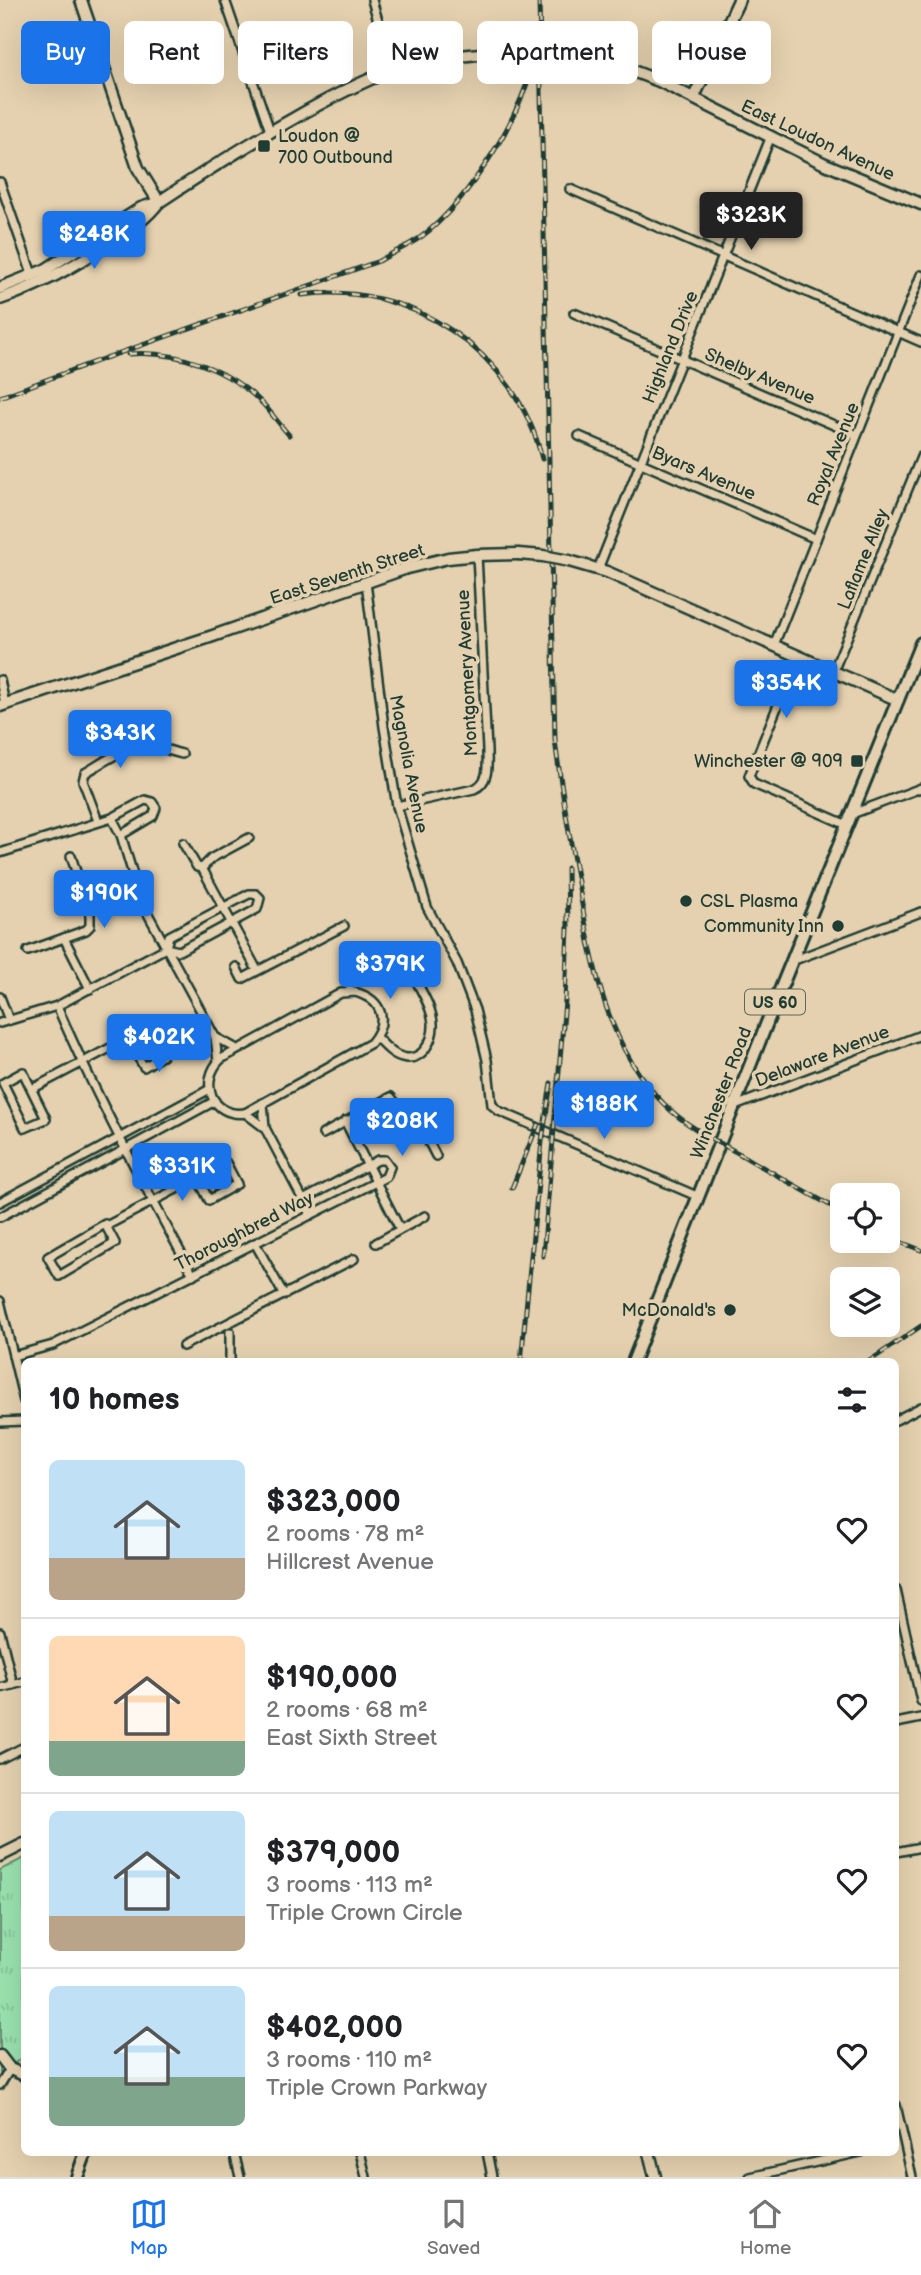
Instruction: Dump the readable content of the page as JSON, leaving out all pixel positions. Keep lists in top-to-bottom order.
{
  "streets": {
    "main road": ["US 60", "Winchester Road"],
    "street": [
      "East Loudon Avenue",
      "Highland Drive",
      "Shelby Avenue",
      "Royal Avenue",
      "Byars Avenue",
      "Laflame Alley",
      "East Seventh Street",
      "Montgomery Avenue",
      "Magnolia Avenue",
      "Delaware Avenue",
      "Thoroughbred Way"
    ]
  },
  "crossings": [
    ["East Loudon Avenue", "Highland Drive"],
    ["Highland Drive", "Shelby Avenue"],
    ["Highland Drive", "Byars Avenue"],
    ["Highland Drive", "East Seventh Street"],
    ["Shelby Avenue", "Royal Avenue"],
    ["Royal Avenue", "Byars Avenue"],
    ["Royal Avenue", "East Seventh Street"],
    ["Laflame Alley", "East Seventh Street"],
    ["East Seventh Street", "Montgomery Avenue"],
    ["East Seventh Street", "Magnolia Avenue"],
    ["East Seventh Street", "Winchester Road"],
    ["Montgomery Avenue", "Magnolia Avenue"],
    ["Magnolia Avenue", "Winchester Road"],
    ["Delaware Avenue", "Winchester Road"]
  ],
  "places": {
    "transit": ["Loudon @ 700 Outbound", "Winchester @ 909"],
    "other": ["CSL Plasma", "Community Inn", "McDonald's"]
  },
  "page": {
    "chip": [
      "Buy",
      "Rent",
      "Filters",
      "New",
      "Apartment",
      "House"
    ],
    "price": [
      "$323K",
      "$248K",
      "$354K",
      "$343K",
      "$190K",
      "$379K",
      "$402K",
      "$188K",
      "$208K",
      "$331K"
    ],
    "heading": "10 homes",
    "list": [
      {
        "name": "$323,000",
        "note": "2 rooms · 78 m² · Hillcrest Avenue"
      },
      {
        "name": "$190,000",
        "note": "2 rooms · 68 m² · East Sixth Street"
      },
      {
        "name": "$379,000",
        "note": "3 rooms · 113 m² · Triple Crown Circle"
      },
      {
        "name": "$402,000",
        "note": "3 rooms · 110 m² · Triple Crown Parkway"
      }
    ],
    "tabs": ["Map", "Saved", "Home"]
  }
}
